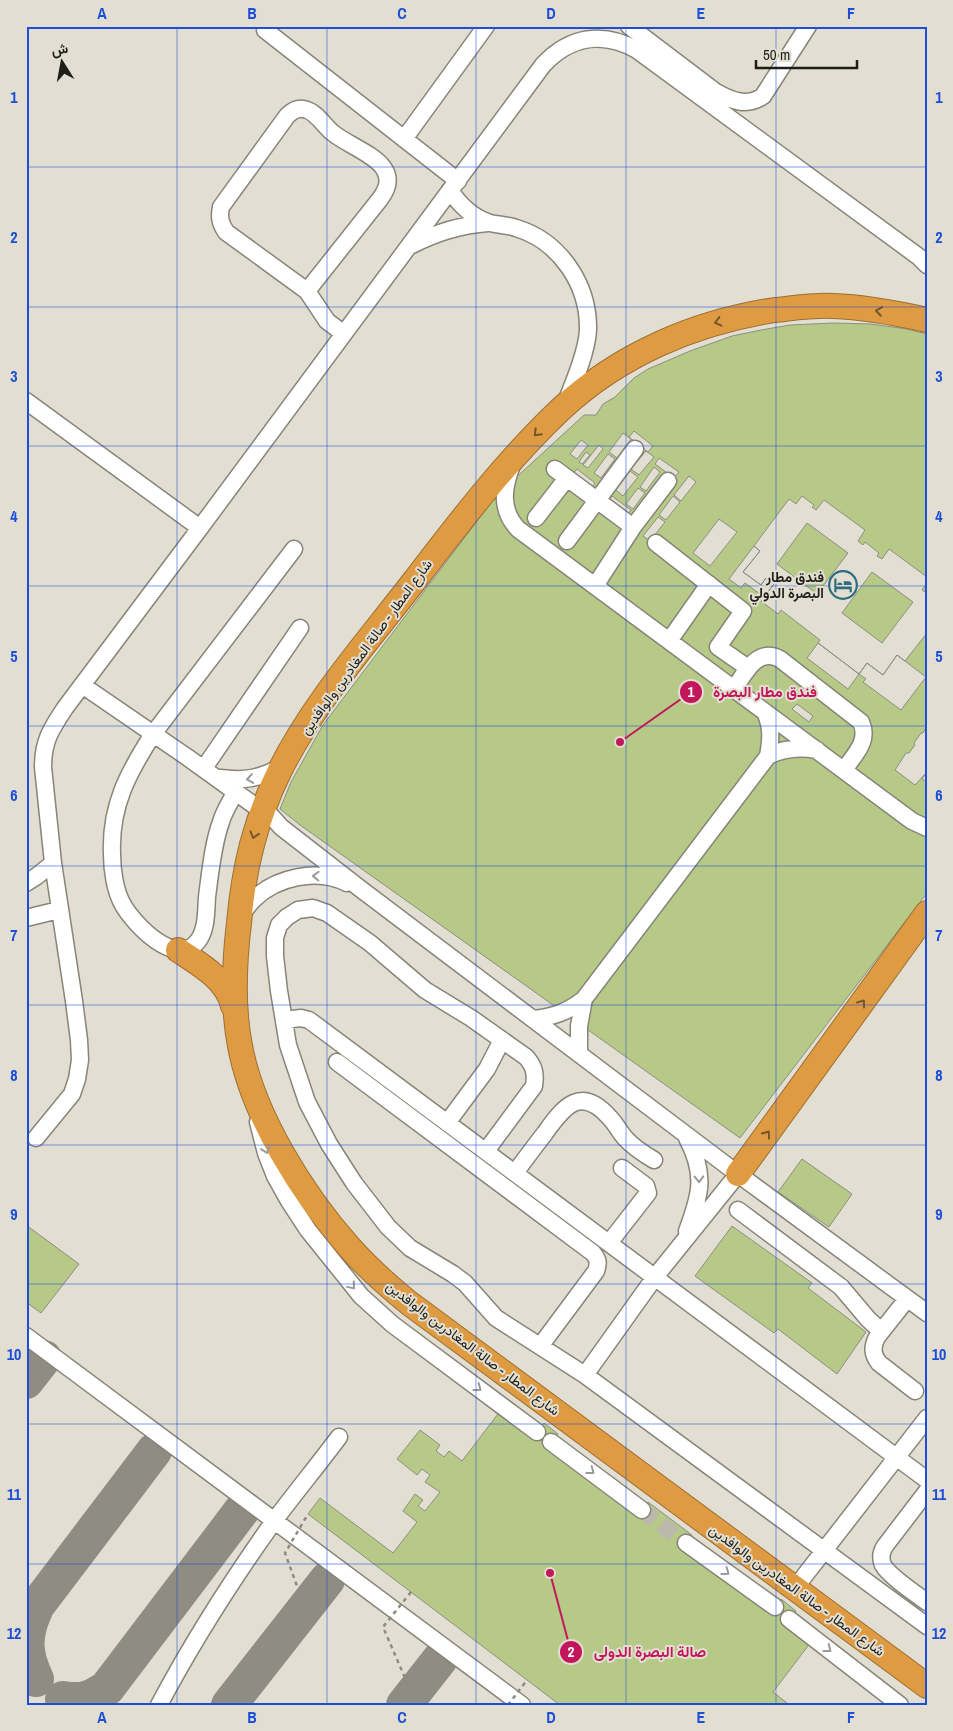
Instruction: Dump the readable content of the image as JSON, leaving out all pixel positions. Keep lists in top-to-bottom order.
{
  "streets": {
    "highway": ["شارع المطار - صالة المغادرين والوافدين"]
  },
  "places": {
    "hotel": ["فندق مطار البصرة الدولي"],
    "other": ["فندق مطار البصرة", "صالة البصرة الدولى"]
  },
  "scale_bar": "50 m",
  "north": "top",
  "grid": {
    "columns": [
      "A",
      "B",
      "C",
      "D",
      "E",
      "F"
    ],
    "rows": [
      "1",
      "2",
      "3",
      "4",
      "5",
      "6",
      "7",
      "8",
      "9",
      "10",
      "11",
      "12"
    ]
  }
}
